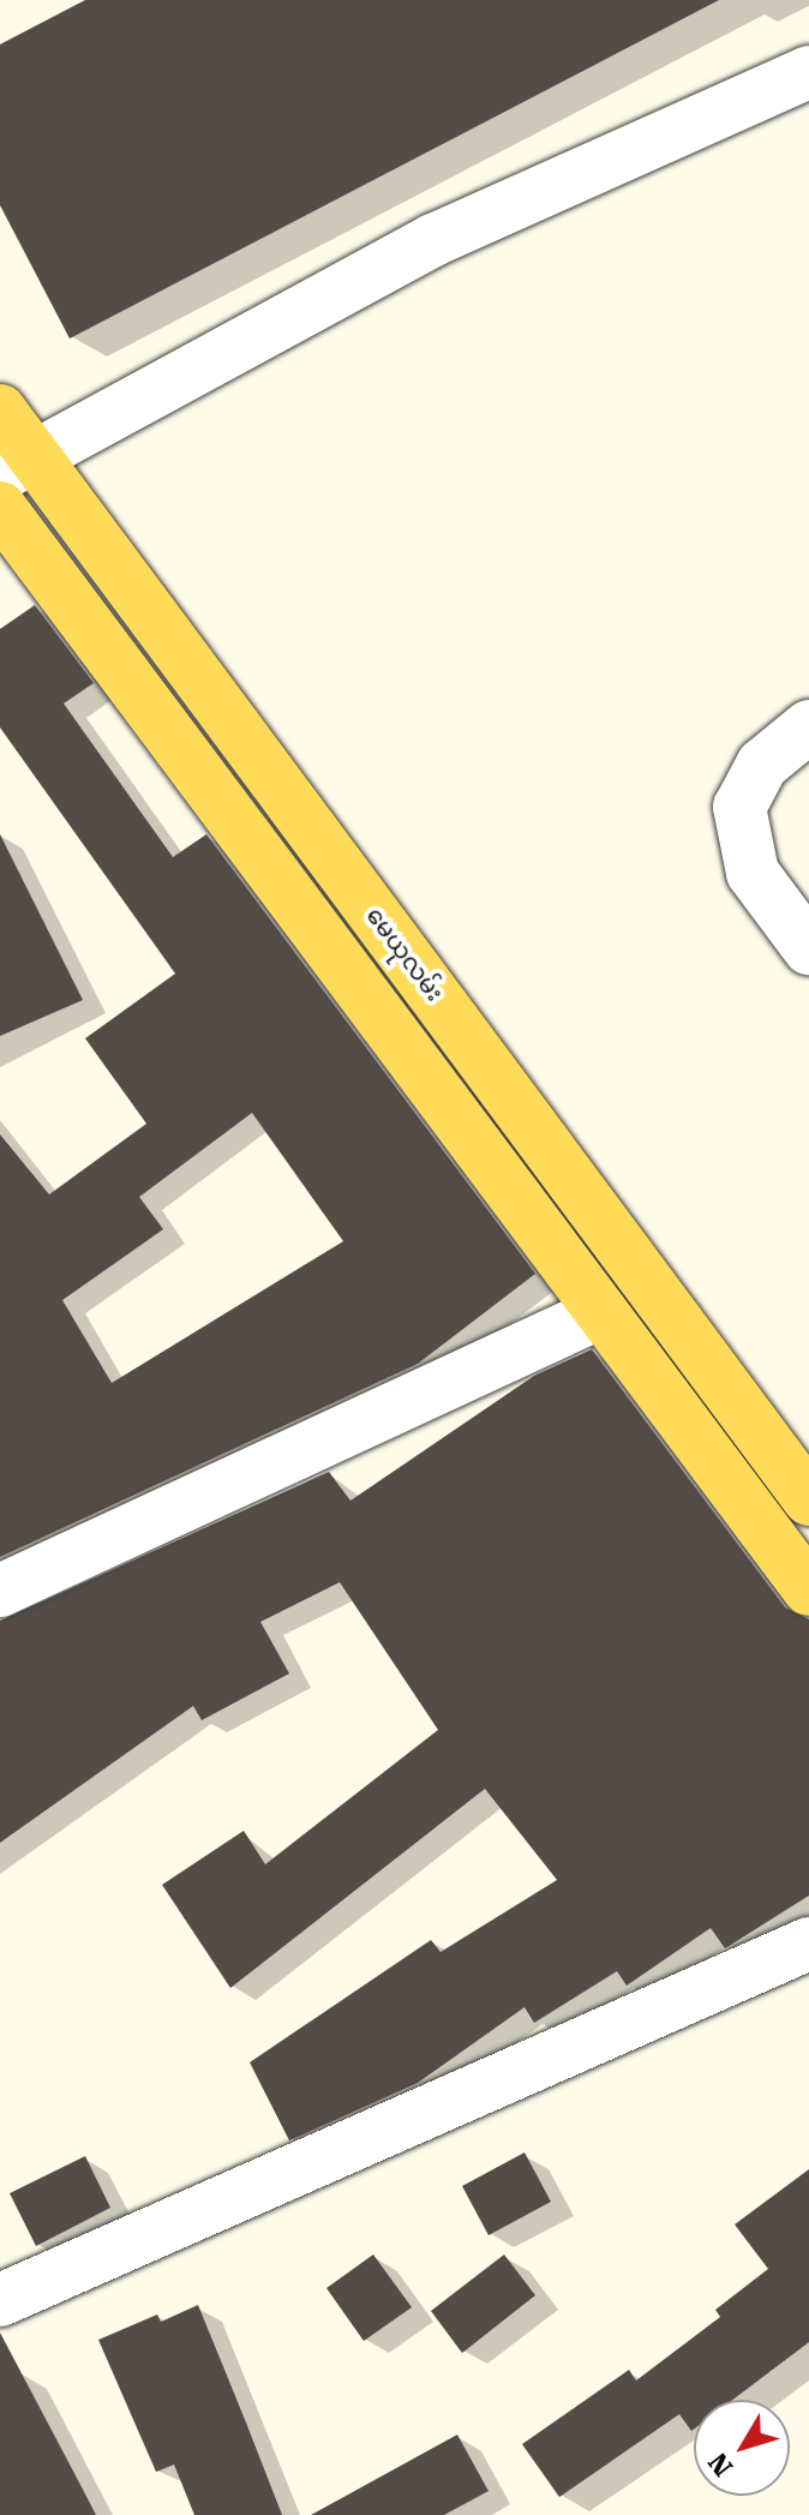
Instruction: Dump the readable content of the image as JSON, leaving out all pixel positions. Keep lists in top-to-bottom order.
{
  "streets": {
    "main road": ["မေယုလမ်း"]
  },
  "north": "bottom left"
}
